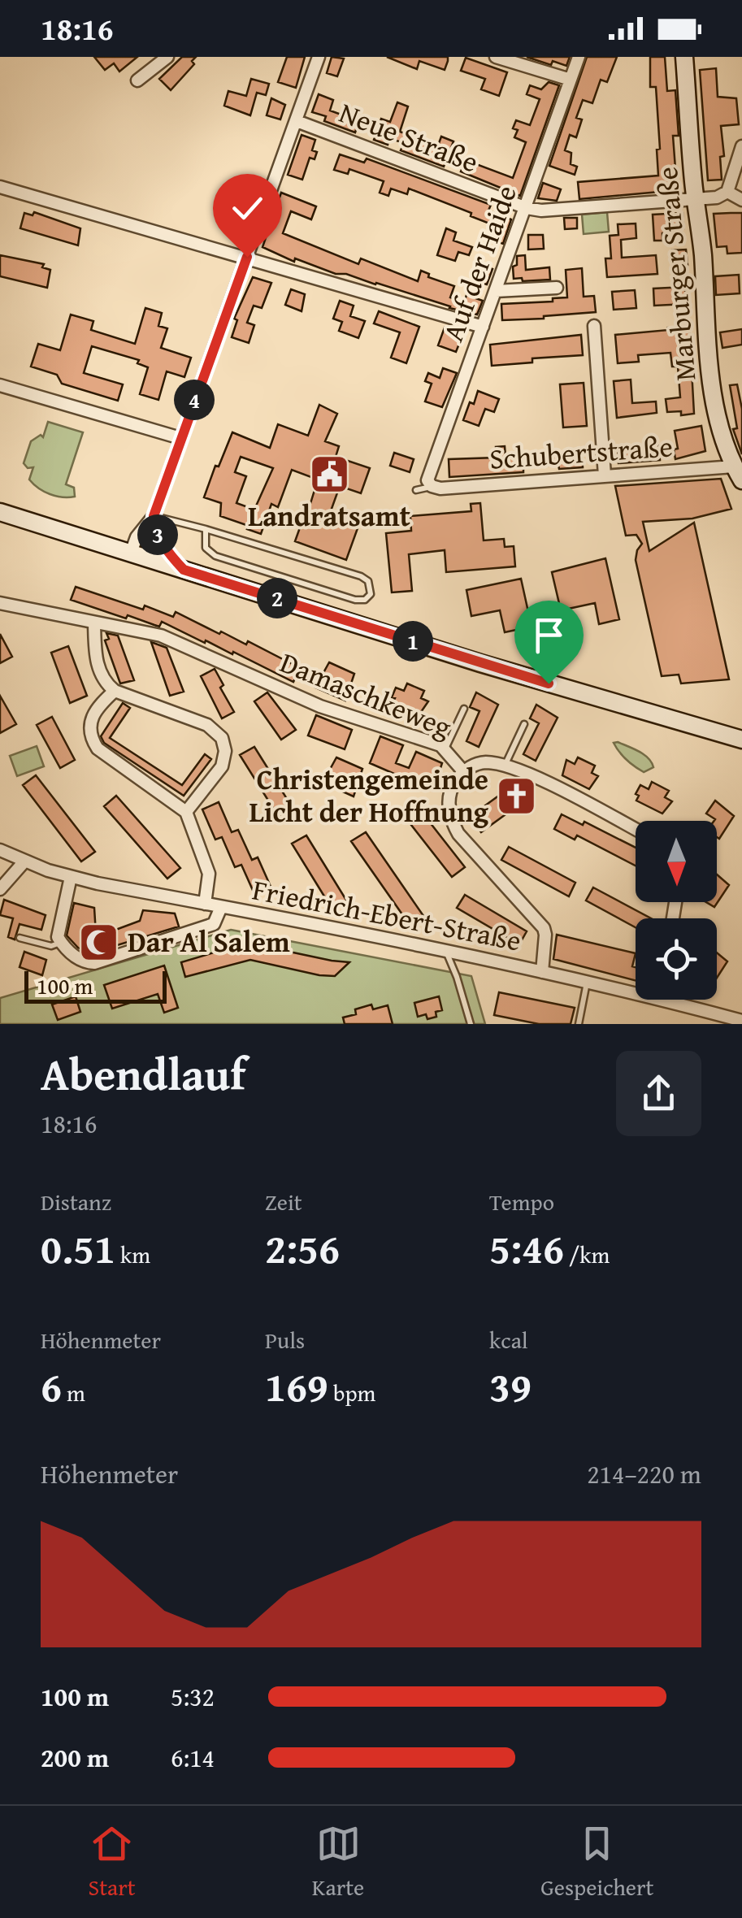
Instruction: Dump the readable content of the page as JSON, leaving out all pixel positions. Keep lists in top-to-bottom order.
{
  "streets": {
    "main road": ["Marburger Straße"],
    "street": [
      "Neue Straße",
      "Auf der Haide",
      "Schubertstraße",
      "Damaschkeweg",
      "Friedrich-Ebert-Straße"
    ]
  },
  "crossings": [
    ["Neue Straße", "Auf der Haide"],
    ["Neue Straße", "Marburger Straße"],
    ["Auf der Haide", "Schubertstraße"],
    ["Marburger Straße", "Schubertstraße"],
    ["Damaschkeweg", "Friedrich-Ebert-Straße"]
  ],
  "places": {
    "public building": ["Landratsamt"],
    "church": ["Christengemeinde Licht der Hoffnung"],
    "mosque": ["Dar Al Salem"]
  },
  "scale_bar": "100 m",
  "north": "bottom",
  "page": {
    "status": "18:16",
    "pins": [
      "4",
      "3",
      "2",
      "1"
    ],
    "scale": "100 m",
    "heading": ["Abendlauf", "18:16"],
    "stats": [
      ["Distanz", "0.51 km"],
      ["Zeit", "2:56"],
      ["Tempo", "5:46 /km"],
      ["Höhenmeter", "6 m"],
      ["Puls", "169 bpm"],
      ["kcal", "39"]
    ],
    "chart": ["Höhenmeter", "214–220 m"],
    "list": [
      {
        "name": "100 m",
        "note": "5:32"
      },
      {
        "name": "200 m",
        "note": "6:14"
      }
    ],
    "tabs": ["Start", "Karte", "Gespeichert"]
  }
}
